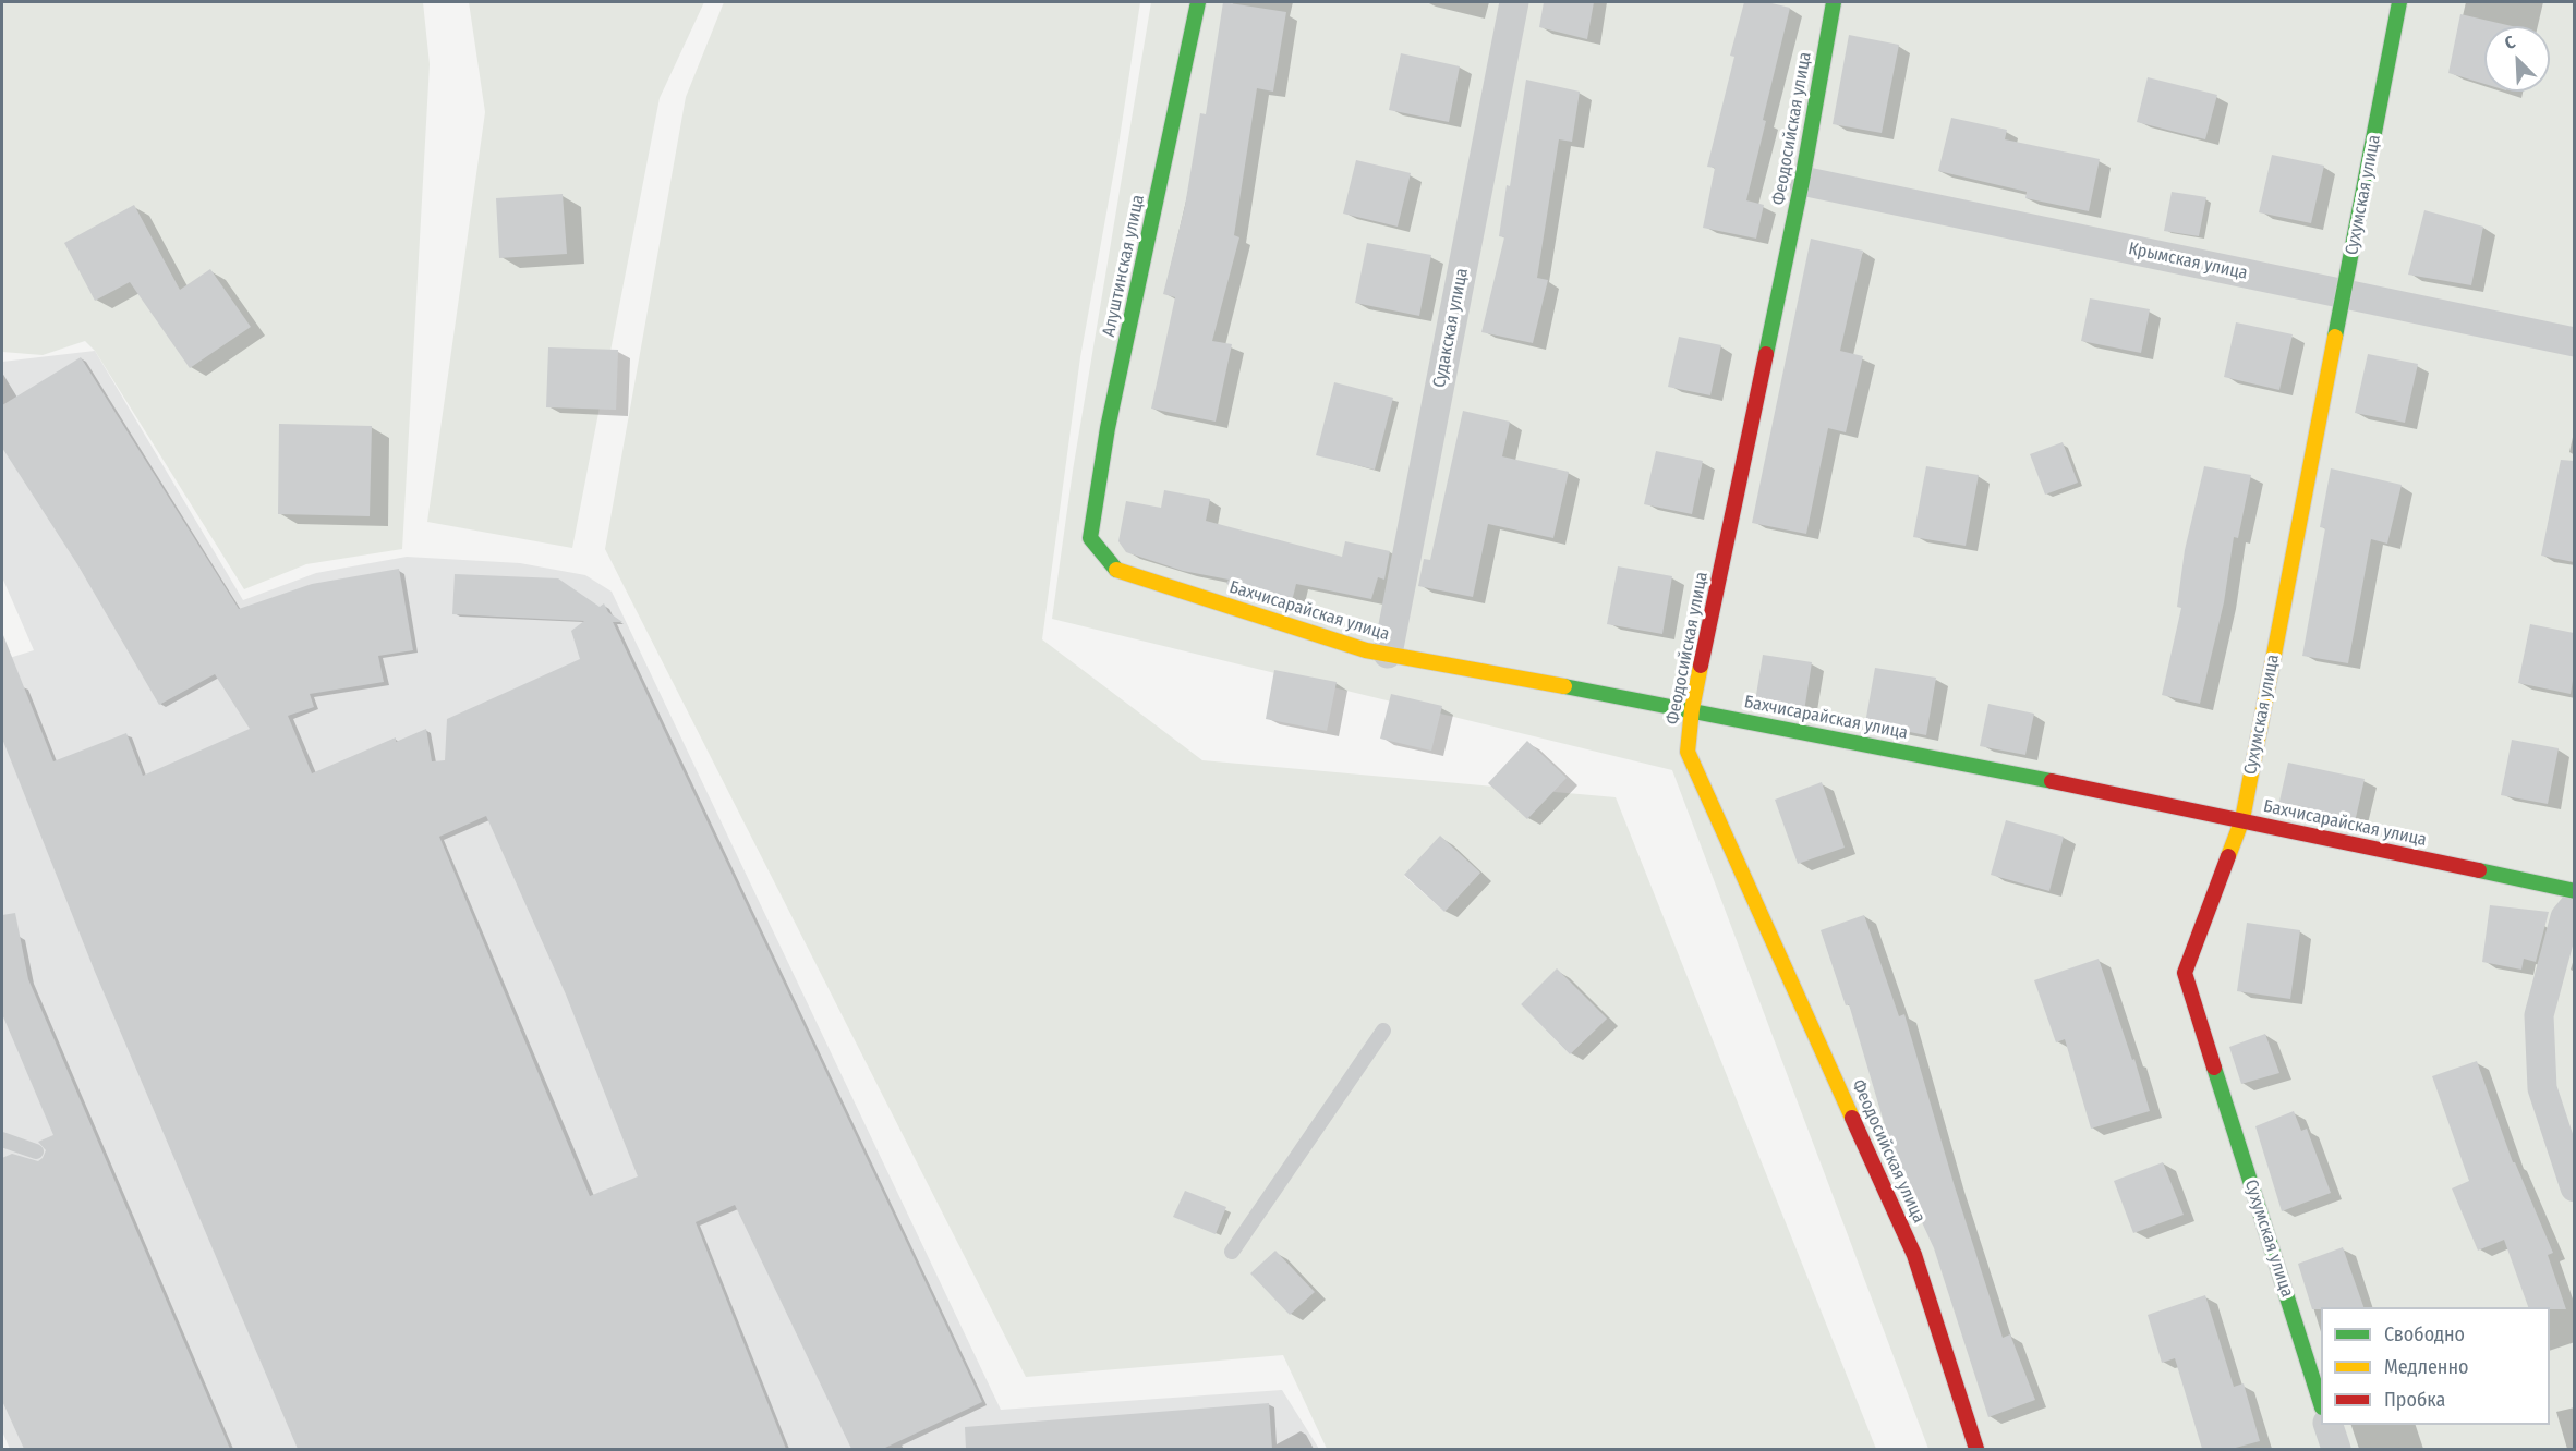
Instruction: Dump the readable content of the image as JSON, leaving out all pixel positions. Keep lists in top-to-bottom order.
{
  "streets": {
    "street": [
      "Феодосийская улица",
      "Сухумская улица",
      "Крымская улица",
      "Алуштинская улица",
      "Судакская улица",
      "Бахчисарайская улица"
    ]
  },
  "crossings": [
    ["Феодосийская улица", "Крымская улица"],
    ["Феодосийская улица", "Бахчисарайская улица"],
    ["Сухумская улица", "Крымская улица"],
    ["Сухумская улица", "Бахчисарайская улица"],
    ["Алуштинская улица", "Бахчисарайская улица"],
    ["Судакская улица", "Бахчисарайская улица"]
  ],
  "legend": ["Свободно", "Медленно", "Пробка"],
  "north": "top left"
}
